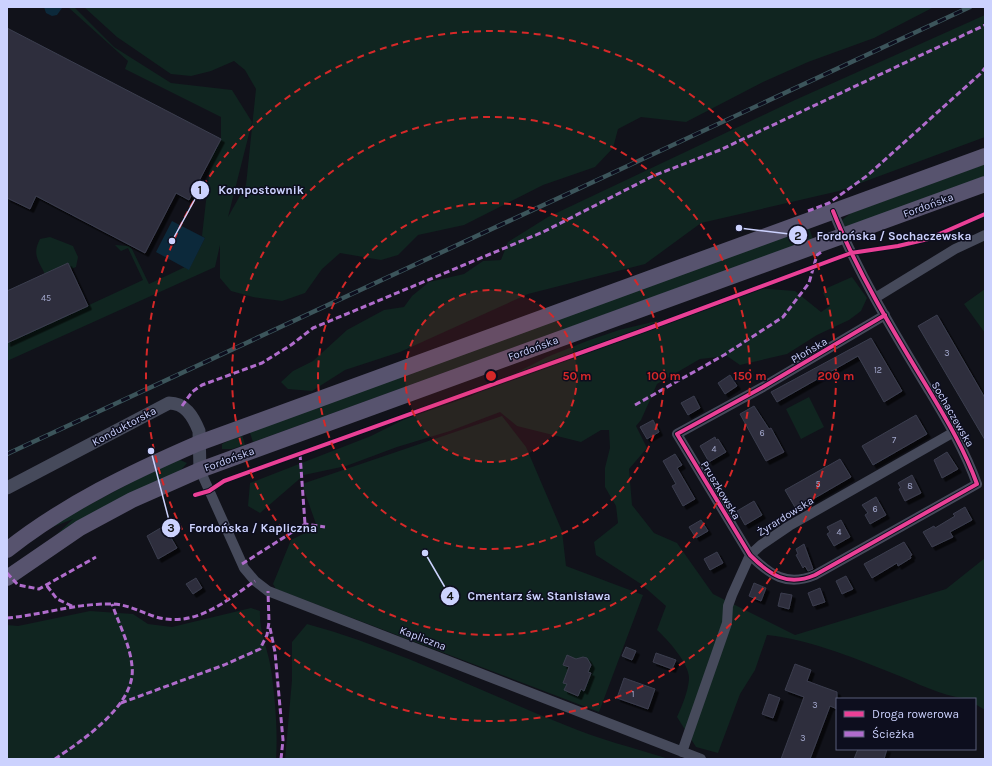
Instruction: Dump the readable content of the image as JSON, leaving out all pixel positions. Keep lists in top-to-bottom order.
{
  "streets": {
    "main road": ["Fordońska"],
    "street": [
      "Płońska",
      "Sochaczewska",
      "Konduktorska",
      "Pruszkowska",
      "Żyrardowska",
      "Kapliczna"
    ]
  },
  "crossings": [
    ["Fordońska", "Sochaczewska"],
    ["Fordońska", "Konduktorska"],
    ["Fordońska", "Kapliczna"],
    ["Płońska", "Sochaczewska"],
    ["Płońska", "Pruszkowska"],
    ["Sochaczewska", "Pruszkowska"],
    ["Sochaczewska", "Żyrardowska"],
    ["Konduktorska", "Kapliczna"],
    ["Pruszkowska", "Żyrardowska"],
    ["Żyrardowska", "Kapliczna"]
  ],
  "places": [
    "Fordońska / Sochaczewska",
    "Kompostownik",
    "Fordońska / Kapliczna",
    "Cmentarz św. Stanisława"
  ],
  "house_numbers": [
    "45",
    "3",
    "12",
    "6",
    "7",
    "4",
    "5",
    "8",
    "6",
    "4",
    "1",
    "3",
    "3"
  ],
  "legend": ["Droga rowerowa", "Ścieżka"],
  "rings": [
    "50 m",
    "100 m",
    "150 m",
    "200 m"
  ]
}
